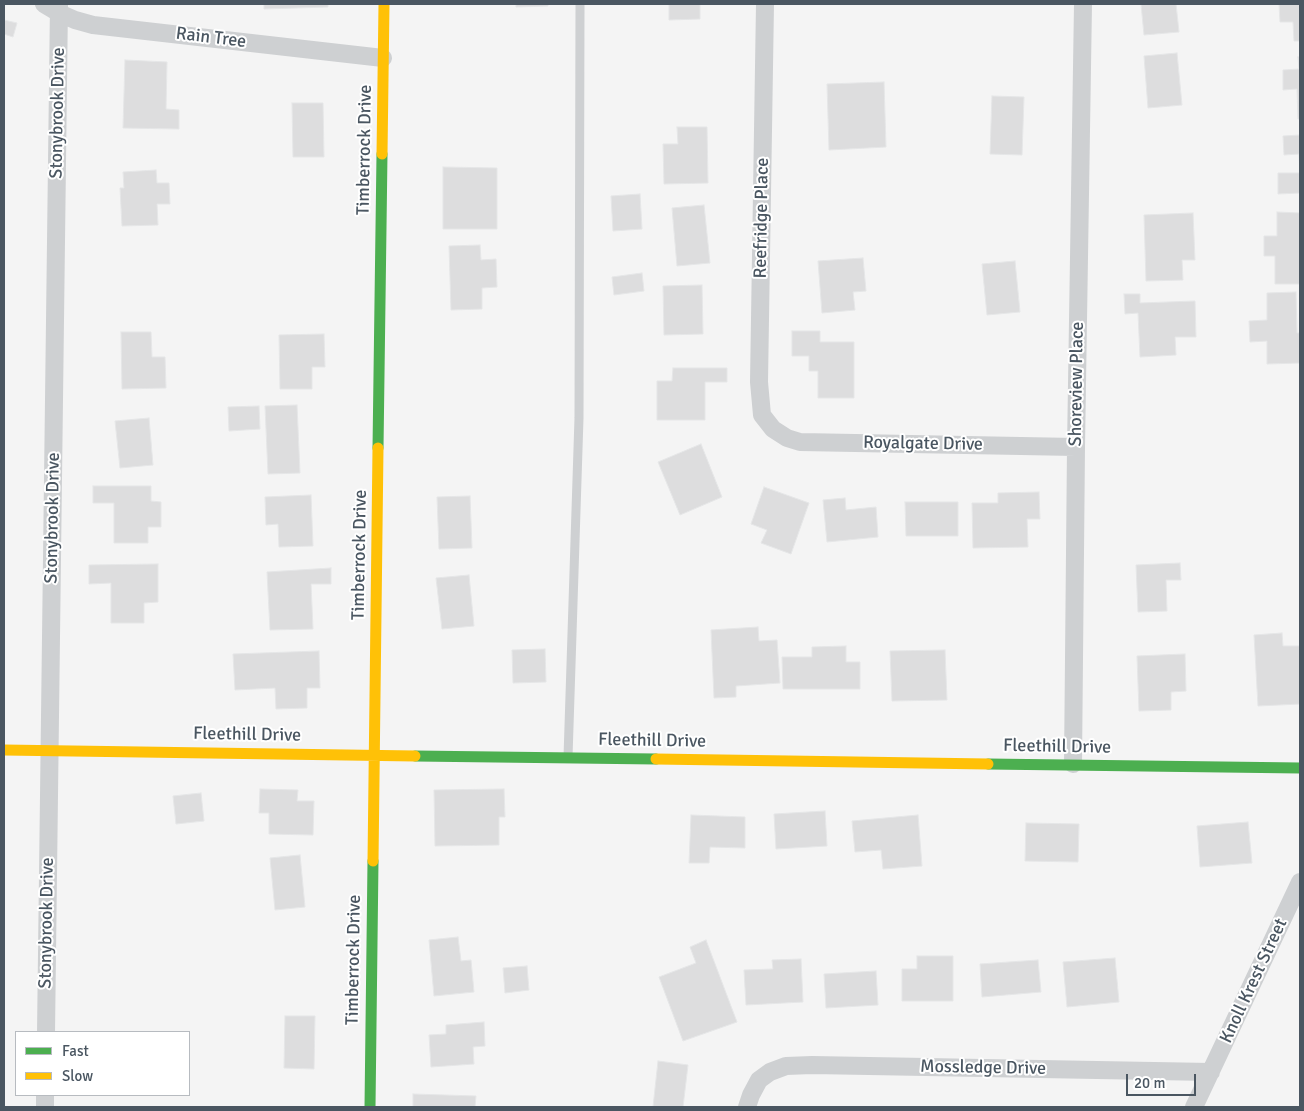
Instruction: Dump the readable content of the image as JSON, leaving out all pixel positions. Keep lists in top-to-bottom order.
{
  "streets": {
    "street": [
      "Rain Tree",
      "Stonybrook Drive",
      "Timberrock Drive",
      "Reefridge Place",
      "Shoreview Place",
      "Royalgate Drive",
      "Fleethill Drive",
      "Knoll Krest Street",
      "Mossledge Drive"
    ]
  },
  "crossings": [
    ["Rain Tree", "Stonybrook Drive"],
    ["Rain Tree", "Timberrock Drive"],
    ["Stonybrook Drive", "Fleethill Drive"],
    ["Timberrock Drive", "Fleethill Drive"],
    ["Reefridge Place", "Royalgate Drive"],
    ["Shoreview Place", "Royalgate Drive"],
    ["Shoreview Place", "Fleethill Drive"],
    ["Knoll Krest Street", "Mossledge Drive"]
  ],
  "legend": ["Fast", "Slow"],
  "scale_bar": "20 m"
}
